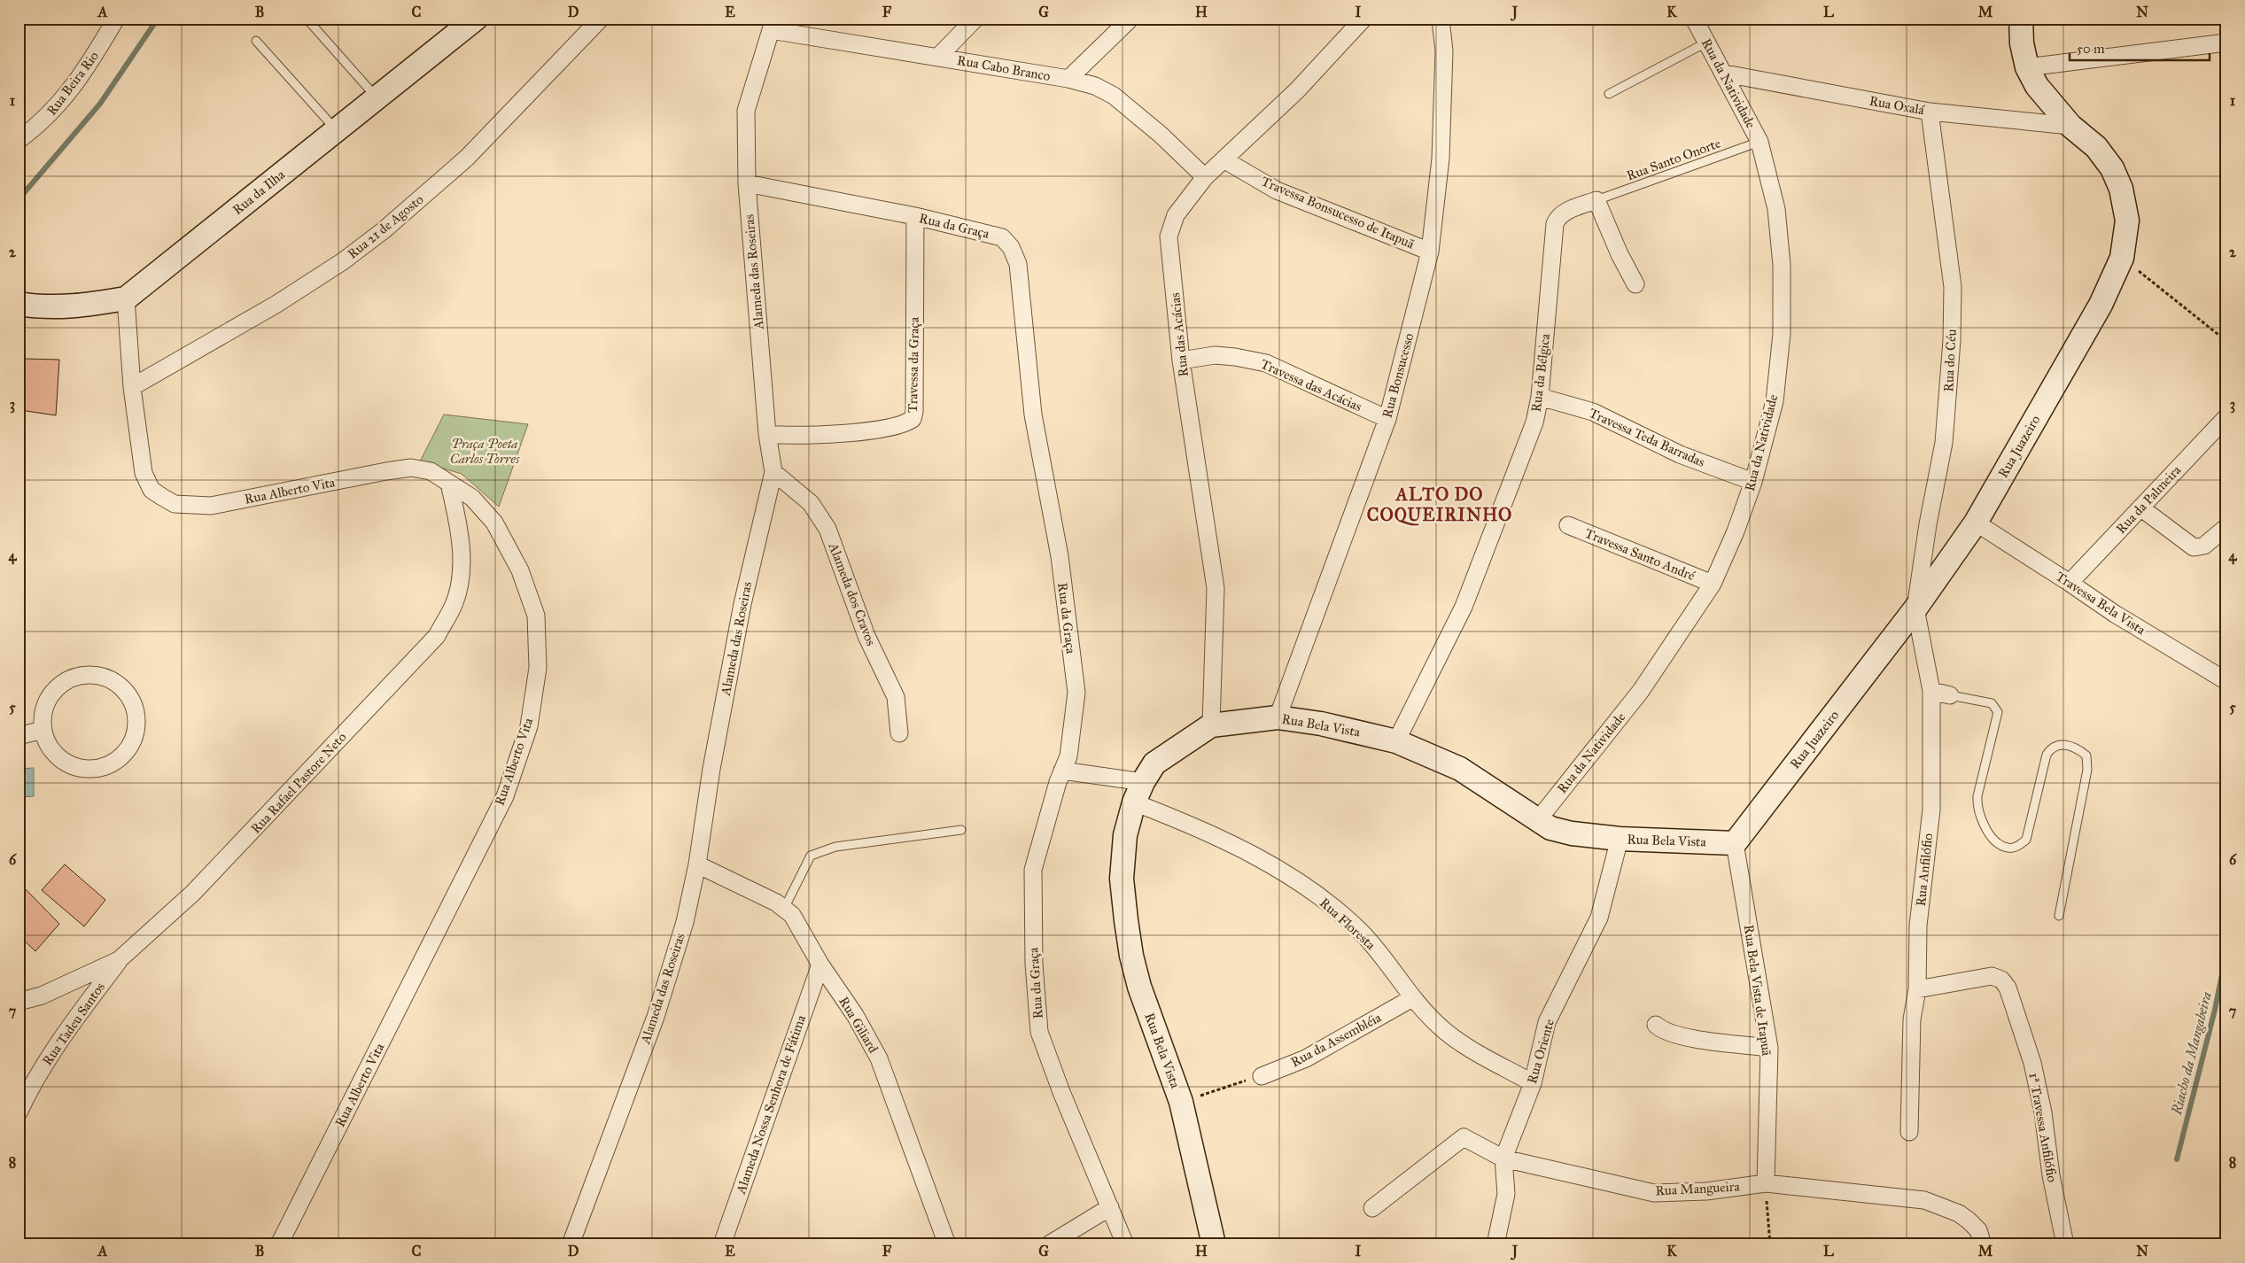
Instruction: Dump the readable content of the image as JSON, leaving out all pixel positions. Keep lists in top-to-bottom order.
{
  "streets": {
    "main road": ["Rua da Ilha", "Rua Juazeiro", "Rua Bela Vista"],
    "street": [
      "Rua Cabo Branco",
      "Rua Beira Rio",
      "Rua da Natividade",
      "Rua Oxalá",
      "Travessa Bonsucesso de Itapuã",
      "Rua da Graça",
      "Rua 21 de Agosto",
      "Alameda das Roseiras",
      "Rua das Acácias",
      "Rua do Céu",
      "Travessa da Graça",
      "Rua da Bélgica",
      "Rua Bonsucesso",
      "Travessa das Acácias",
      "Travessa Teda Barradas",
      "Rua Alberto Vita",
      "Rua da Palmeira",
      "Travessa Santo André",
      "Alameda dos Cravos",
      "Travessa Bela Vista",
      "Rua Rafael Pastore Neto",
      "Rua Anfilófio",
      "Rua Floresta",
      "Rua Bela Vista de Itapuã",
      "Rua Tadeu Santos",
      "Rua Giliard",
      "Rua da Assembléia",
      "Rua Oriente",
      "Alameda Nossa Senhora de Fátima",
      "1ª Travessa Anfilófio",
      "Rua Mangueira"
    ],
    "lane": ["Rua Santo Onorte"]
  },
  "crossings": [
    ["Rua Cabo Branco", "Alameda das Roseiras"],
    ["Rua Cabo Branco", "Rua das Acácias"],
    ["Rua da Natividade", "Rua Oxalá"],
    ["Rua da Natividade", "Rua Santo Onorte"],
    ["Rua da Natividade", "Travessa Teda Barradas"],
    ["Rua da Natividade", "Travessa Santo André"],
    ["Rua da Natividade", "Rua Bela Vista"],
    ["Rua Oxalá", "Rua do Céu"],
    ["Rua Oxalá", "Rua Juazeiro"],
    ["Rua Santo Onorte", "Rua da Bélgica"],
    ["Rua da Ilha", "Rua Alberto Vita"],
    ["Travessa Bonsucesso de Itapuã", "Rua das Acácias"],
    ["Travessa Bonsucesso de Itapuã", "Rua Bonsucesso"],
    ["Rua da Graça", "Alameda das Roseiras"],
    ["Rua da Graça", "Travessa da Graça"],
    ["Rua da Graça", "Rua Floresta"],
    ["Rua 21 de Agosto", "Rua Alberto Vita"],
    ["Alameda das Roseiras", "Travessa da Graça"],
    ["Alameda das Roseiras", "Alameda dos Cravos"],
    ["Alameda das Roseiras", "Rua Giliard"],
    ["Rua das Acácias", "Travessa das Acácias"],
    ["Rua das Acácias", "Rua Bela Vista"],
    ["Rua do Céu", "Rua Juazeiro"],
    ["Rua do Céu", "Rua Anfilófio"],
    ["Rua da Bélgica", "Travessa Teda Barradas"],
    ["Rua da Bélgica", "Rua Bela Vista"],
    ["Rua Bonsucesso", "Travessa das Acácias"],
    ["Rua Bonsucesso", "Rua Bela Vista"],
    ["Rua Juazeiro", "Travessa Bela Vista"],
    ["Rua Juazeiro", "Rua Bela Vista"],
    ["Rua Juazeiro", "Rua Anfilófio"],
    ["Rua Juazeiro", "Rua Bela Vista de Itapuã"],
    ["Rua Alberto Vita", "Rua Rafael Pastore Neto"],
    ["Rua da Palmeira", "Travessa Bela Vista"],
    ["Rua Bela Vista", "Rua Floresta"],
    ["Rua Bela Vista", "Rua Bela Vista de Itapuã"],
    ["Rua Bela Vista", "Rua Oriente"],
    ["Rua Rafael Pastore Neto", "Rua Tadeu Santos"],
    ["Rua Anfilófio", "1ª Travessa Anfilófio"],
    ["Rua Floresta", "Rua da Assembléia"],
    ["Rua Floresta", "Rua Oriente"],
    ["Rua Bela Vista de Itapuã", "Rua Mangueira"],
    ["Rua Giliard", "Alameda Nossa Senhora de Fátima"],
    ["Rua Oriente", "Rua Mangueira"]
  ],
  "districts": ["ALTO DO COQUEIRINHO"],
  "water": ["Riacho da Mangabeira"],
  "parks": ["Praça Poeta Carlos Torres"],
  "scale_bar": "50 m",
  "grid": {
    "columns": [
      "A",
      "B",
      "C",
      "D",
      "E",
      "F",
      "G",
      "H",
      "I",
      "J",
      "K",
      "L",
      "M",
      "N"
    ],
    "rows": [
      "1",
      "2",
      "3",
      "4",
      "5",
      "6",
      "7",
      "8"
    ]
  }
}
